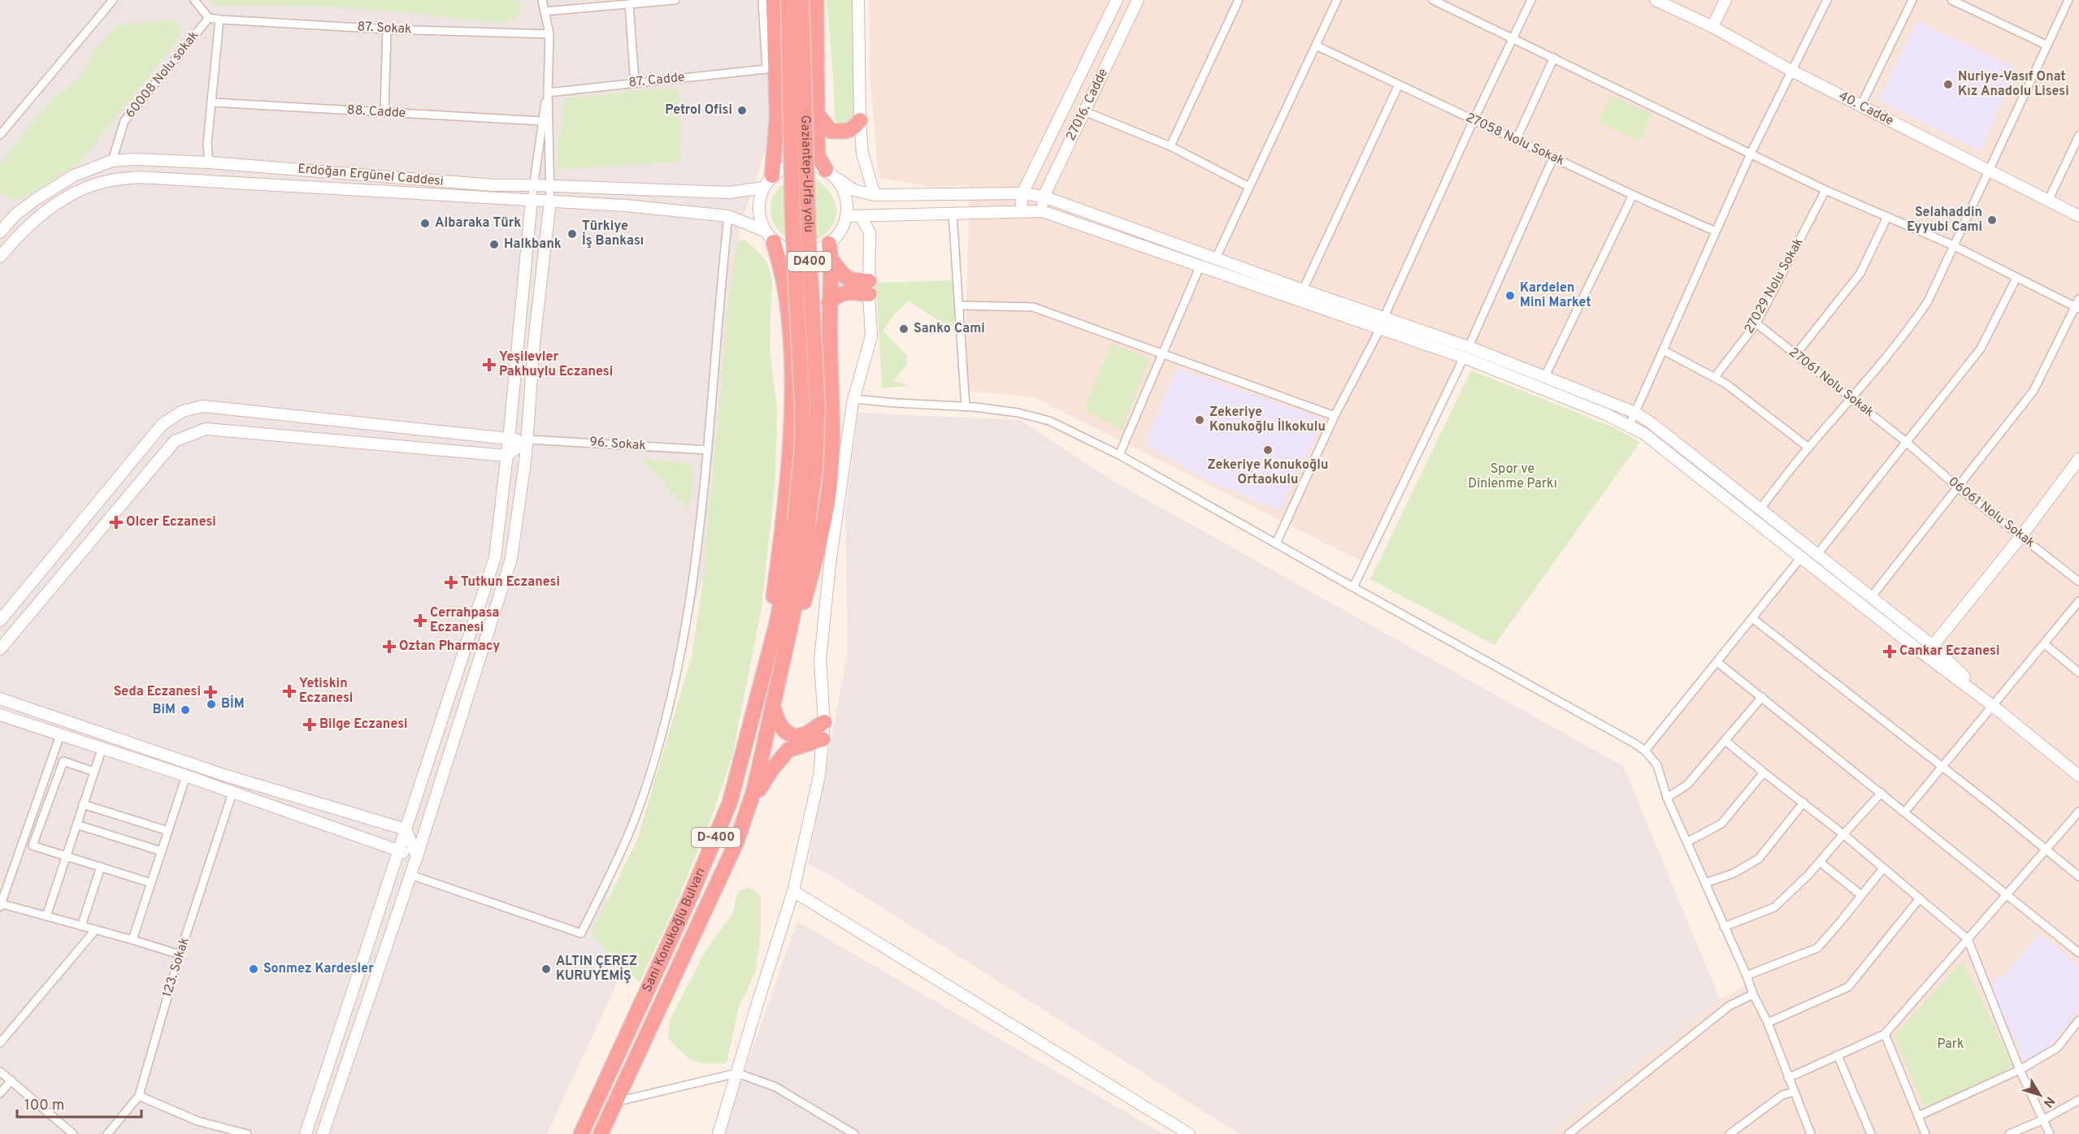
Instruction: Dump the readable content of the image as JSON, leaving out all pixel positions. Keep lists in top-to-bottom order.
{
  "streets": {
    "highway": [
      "Gaziantep-Urfa yolu",
      "D400",
      "D-400",
      "Sani Konukoğlu Bulvarı"
    ],
    "street": [
      "87. Sokak",
      "60008 Nolu sokak",
      "87. Cadde",
      "27016. Cadde",
      "40. Cadde",
      "88. Cadde",
      "27058 Nolu Sokak",
      "Erdoğan Ergünel Caddesi",
      "27029 Nolu Sokak",
      "27061 Nolu Sokak",
      "96. Sokak",
      "06061 Nolu Sokak",
      "123. Sokak"
    ]
  },
  "crossings": [
    ["87. Sokak", "60008 Nolu sokak"],
    ["60008 Nolu sokak", "Erdoğan Ergünel Caddesi"],
    ["Gaziantep-Urfa yolu", "Sani Konukoğlu Bulvarı"],
    ["27029 Nolu Sokak", "27061 Nolu Sokak"],
    ["27061 Nolu Sokak", "06061 Nolu Sokak"]
  ],
  "parks": ["Spor ve Dinlenme Parkı", "Park"],
  "places": {
    "other": [
      "Nuriye-Vasıf Onat Kız Anadolu Lisesi",
      "Petrol Ofisi",
      "Selahaddin Eyyubi Cami",
      "Albaraka Türk",
      "Türkiye İş Bankası",
      "Halkbank",
      "Kardelen Mini Market",
      "Sanko Cami",
      "Zekeriye Konukoğlu İlkokulu",
      "Zekeriye Konukoğlu Ortaokulu",
      "BİM",
      "BiM",
      "Sonmez Kardesler",
      "ALTIN ÇEREZ KURUYEMİŞ"
    ],
    "health": [
      "Yeşilevler Pakhuylu Eczanesi",
      "Olcer Eczanesi",
      "Tutkun Eczanesi",
      "Cerrahpasa Eczanesi",
      "Oztan Pharmacy",
      "Cankar Eczanesi",
      "Yetiskin Eczanesi",
      "Seda Eczanesi",
      "Bilge Eczanesi"
    ]
  },
  "scale_bar": "100 m",
  "north": "bottom right"
}
